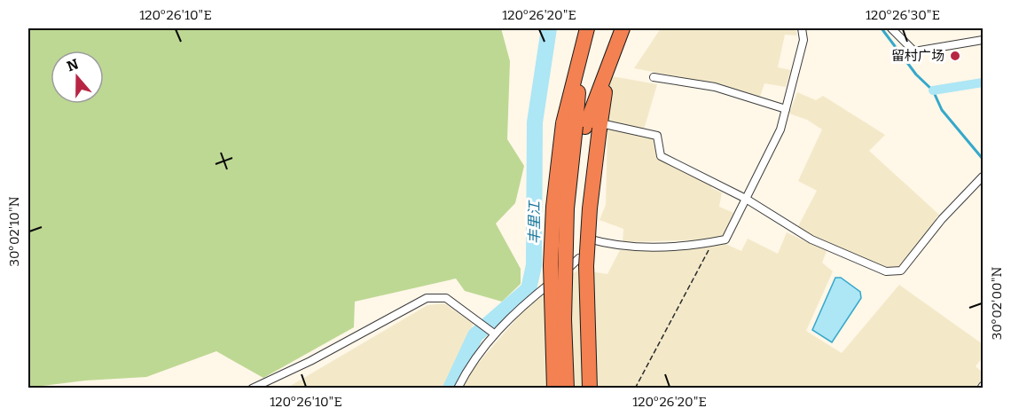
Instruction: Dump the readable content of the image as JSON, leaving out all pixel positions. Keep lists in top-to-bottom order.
{
  "water": ["丰里江"],
  "places": ["留村广场"],
  "north": "top",
  "coordinates": [
    "120°26'10\"E",
    "120°26'20\"E",
    "120°26'30\"E",
    "30°02'10\"N",
    "30°02'00\"N"
  ]
}
